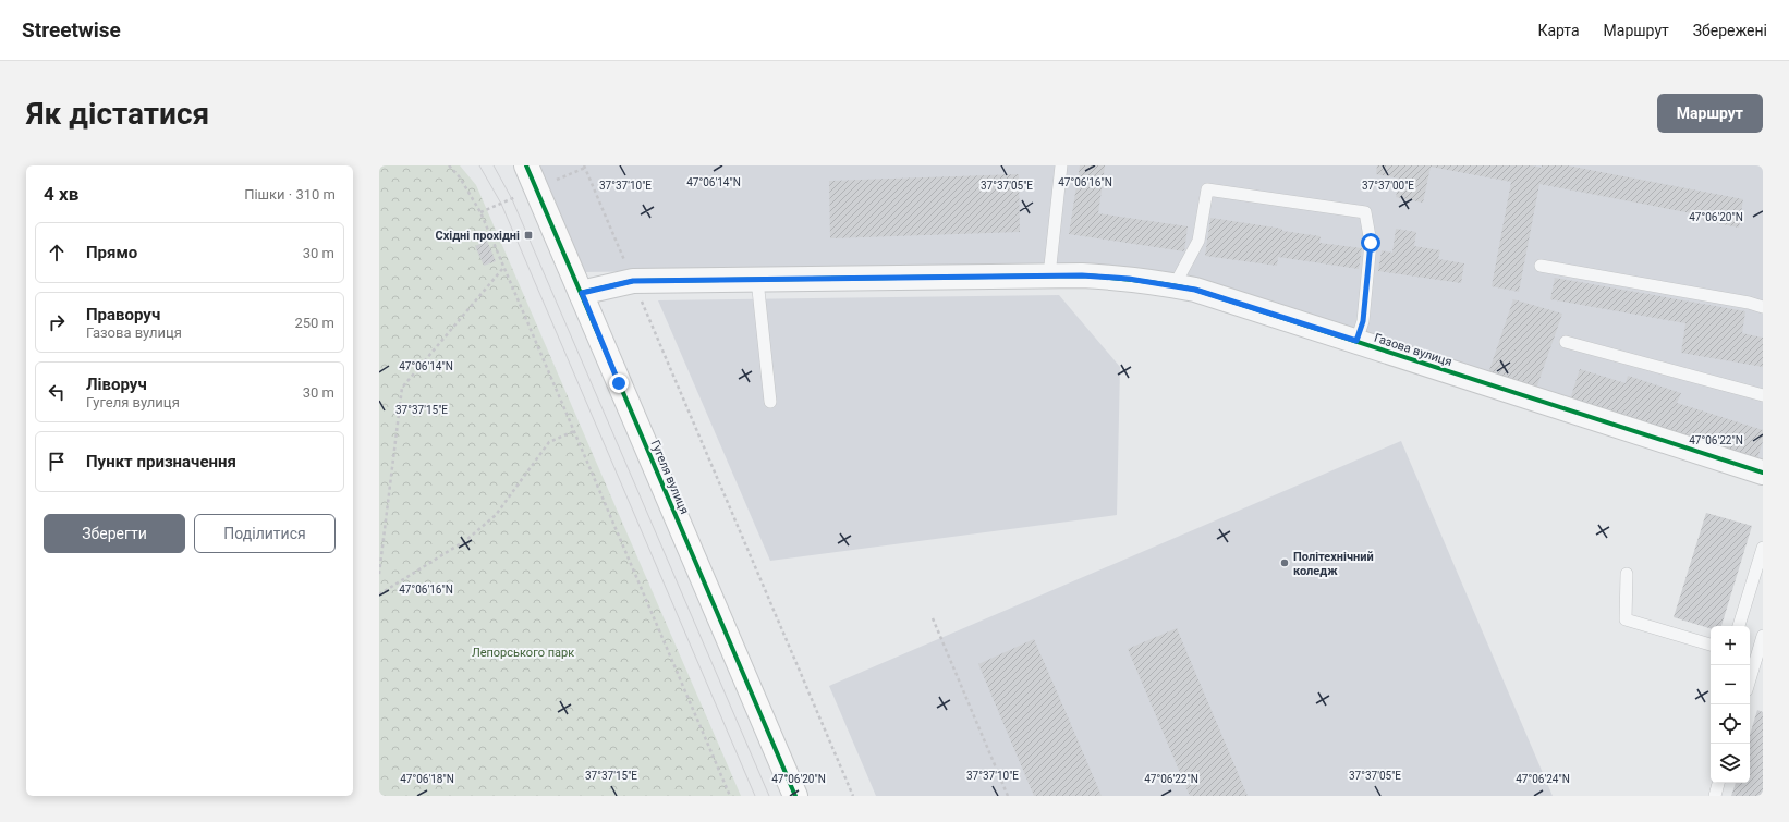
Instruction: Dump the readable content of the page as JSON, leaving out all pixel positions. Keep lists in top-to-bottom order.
{
  "streets": {
    "street": ["Газова вулиця", "Гугеля вулиця"]
  },
  "crossings": [
    ["Газова вулиця", "Гугеля вулиця"]
  ],
  "parks": ["Лепорського парк"],
  "places": {
    "transit": ["Східні прохідні"],
    "other": ["Політехнічний коледж"]
  },
  "page": {
    "header": "Streetwise",
    "nav": ["Карта", "Маршрут", "Збережені"],
    "buttons": [
      "Маршрут",
      ["Зберегти", "Поділитися"]
    ],
    "title": "Як дістатися",
    "heading": ["4 хв", "Пішки · 310 m"],
    "list": [
      ["Прямо", "30 m"],
      ["Праворуч", "Газова вулиця", "250 m"],
      ["Ліворуч", "Гугеля вулиця", "30 m"],
      "Пункт призначення"
    ],
    "map_buttons": ["+", "−"]
  },
  "coordinates": [
    "47°06'14\"N",
    "47°06'16\"N",
    "37°37'10\"E",
    "37°37'05\"E",
    "37°37'00\"E",
    "47°06'20\"N",
    "37°37'15\"E",
    "47°06'22\"N",
    "47°06'18\"N",
    "47°06'24\"N"
  ]
}
